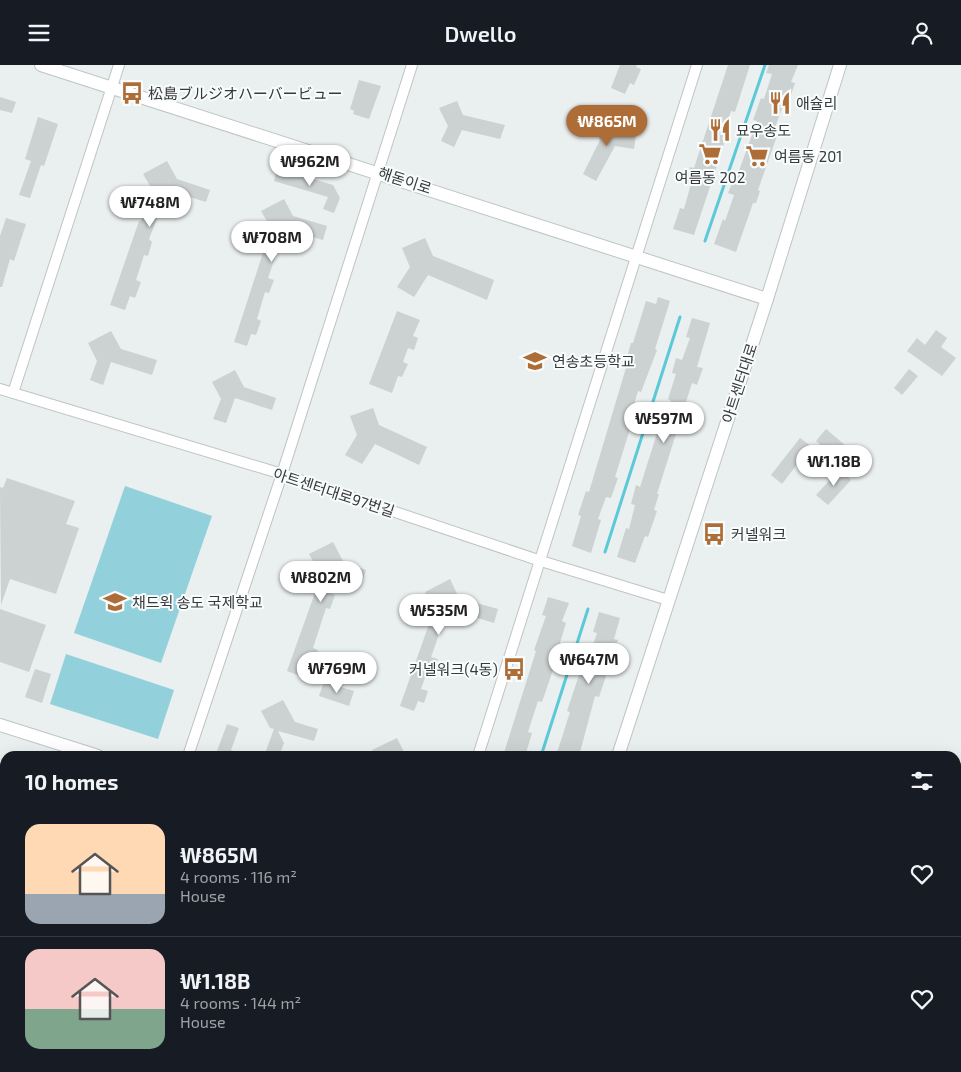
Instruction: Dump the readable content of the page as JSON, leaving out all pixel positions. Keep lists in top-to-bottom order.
{
  "streets": {
    "street": ["해돋이로", "아트센터대로", "아트센터대로97번길"]
  },
  "crossings": [
    ["해돋이로", "아트센터대로"],
    ["아트센터대로", "아트센터대로97번길"]
  ],
  "places": {
    "bus stop": ["松島ブルジオハーバービュー", "커넬워크", "커넬워크(4동)"],
    "restaurant": ["애슐리", "묘우송도"],
    "supermarket": ["여름동 202", "여름동 201"],
    "school or university": ["연송초등학교", "채드윅 송도 국제학교"]
  },
  "page": {
    "header": "Dwello",
    "price": [
      "₩865M",
      "₩962M",
      "₩748M",
      "₩708M",
      "₩597M",
      "₩1.18B",
      "₩802M",
      "₩535M",
      "₩647M",
      "₩769M"
    ],
    "heading": "10 homes",
    "list": [
      {
        "name": "₩865M",
        "note": "4 rooms · 116 m² · House"
      },
      {
        "name": "₩1.18B",
        "note": "4 rooms · 144 m² · House"
      }
    ]
  }
}
